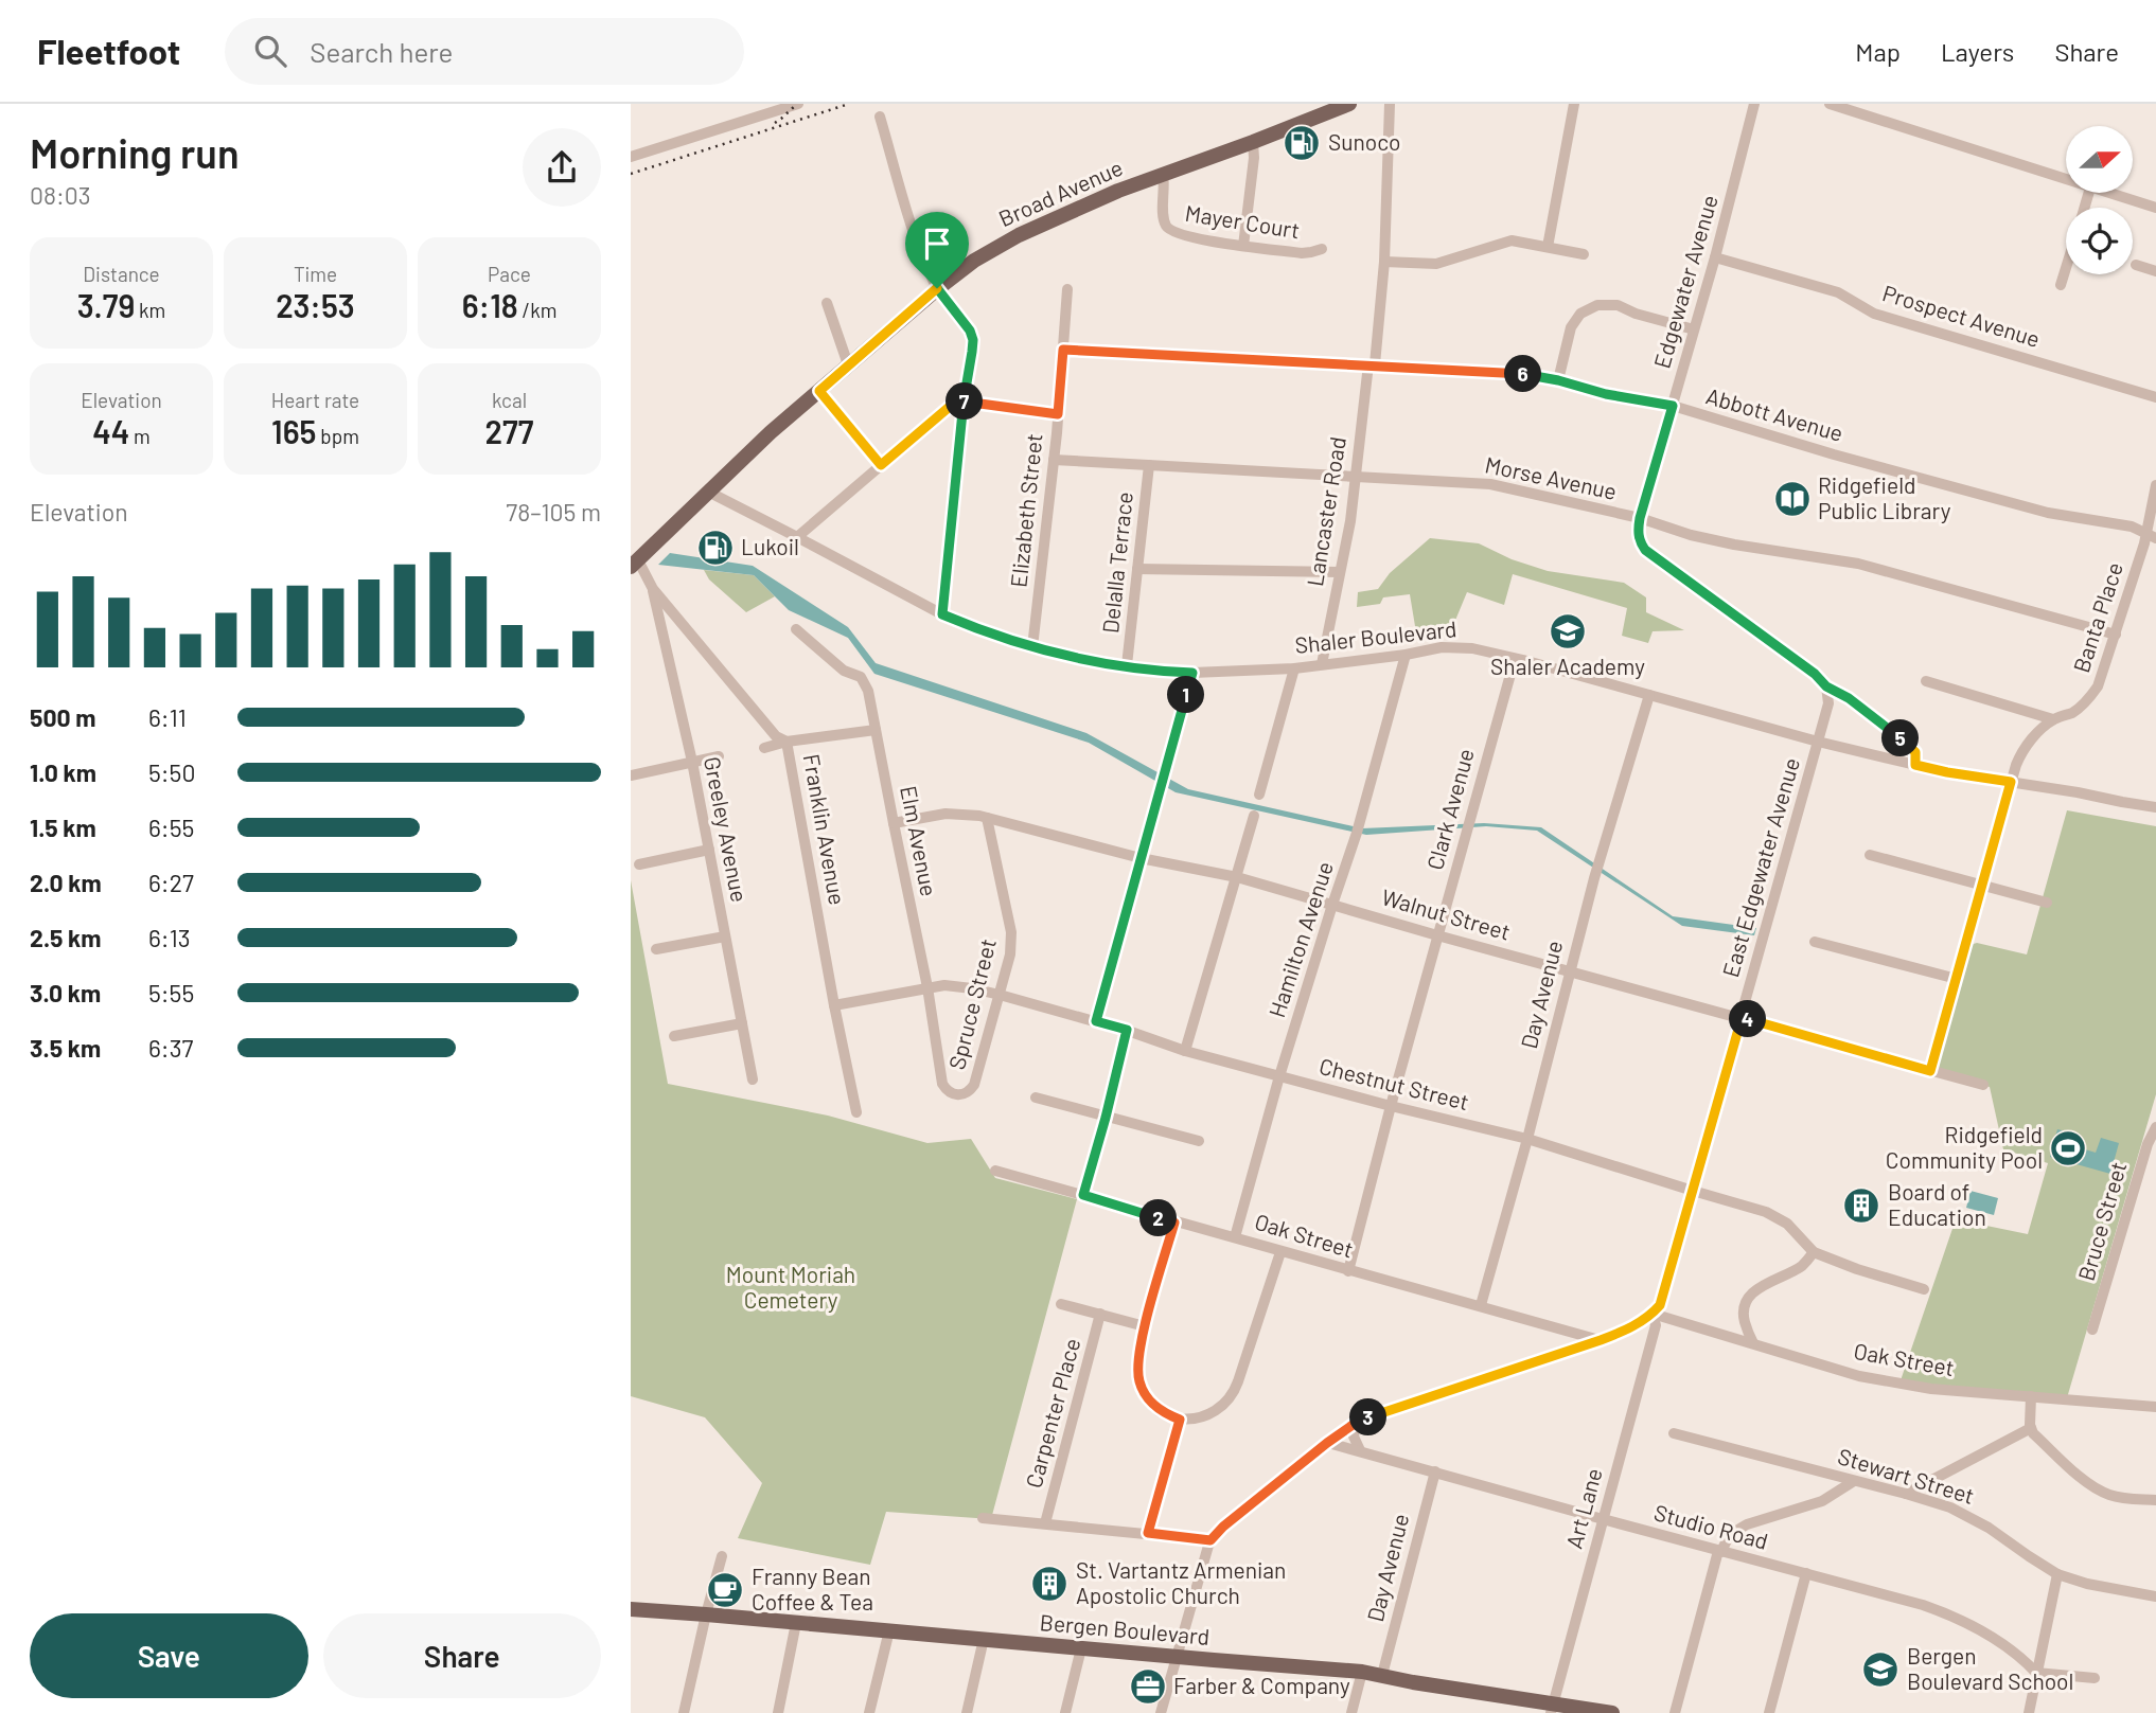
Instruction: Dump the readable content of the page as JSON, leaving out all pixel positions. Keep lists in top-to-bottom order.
{
  "streets": {
    "main road": ["Broad Avenue", "Bergen Boulevard"],
    "street": [
      "Mayer Court",
      "Edgewater Avenue",
      "Prospect Avenue",
      "Abbott Avenue",
      "Morse Avenue",
      "Elizabeth Street",
      "Lancaster Road",
      "Delalla Terrace",
      "Banta Place",
      "Shaler Boulevard",
      "Clark Avenue",
      "Greeley Avenue",
      "Franklin Avenue",
      "Elm Avenue",
      "East Edgewater Avenue",
      "Walnut Street",
      "Hamilton Avenue",
      "Day Avenue",
      "Spruce Street",
      "Chestnut Street",
      "Bruce Street",
      "Oak Street",
      "Carpenter Place",
      "Stewart Street",
      "Art Lane",
      "Studio Road"
    ]
  },
  "crossings": [
    ["Broad Avenue", "Mayer Court"],
    ["Broad Avenue", "Shaler Boulevard"],
    ["Broad Avenue", "Franklin Avenue"],
    ["Edgewater Avenue", "Prospect Avenue"],
    ["Edgewater Avenue", "Abbott Avenue"],
    ["Edgewater Avenue", "Morse Avenue"],
    ["Edgewater Avenue", "Shaler Boulevard"],
    ["Edgewater Avenue", "East Edgewater Avenue"],
    ["Abbott Avenue", "Elizabeth Street"],
    ["Abbott Avenue", "Lancaster Road"],
    ["Abbott Avenue", "Banta Place"],
    ["Morse Avenue", "Elizabeth Street"],
    ["Morse Avenue", "Lancaster Road"],
    ["Morse Avenue", "Delalla Terrace"],
    ["Morse Avenue", "Banta Place"],
    ["Elizabeth Street", "Shaler Boulevard"],
    ["Lancaster Road", "Shaler Boulevard"],
    ["Delalla Terrace", "Shaler Boulevard"],
    ["Banta Place", "Shaler Boulevard"],
    ["Banta Place", "Walnut Street"],
    ["Shaler Boulevard", "Clark Avenue"],
    ["Shaler Boulevard", "East Edgewater Avenue"],
    ["Shaler Boulevard", "Hamilton Avenue"],
    ["Shaler Boulevard", "Day Avenue"],
    ["Clark Avenue", "Walnut Street"],
    ["Clark Avenue", "Chestnut Street"],
    ["Clark Avenue", "Oak Street"],
    ["Greeley Avenue", "Franklin Avenue"],
    ["Franklin Avenue", "Chestnut Street"],
    ["Elm Avenue", "Walnut Street"],
    ["Elm Avenue", "Spruce Street"],
    ["Elm Avenue", "Chestnut Street"],
    ["East Edgewater Avenue", "Walnut Street"],
    ["East Edgewater Avenue", "Chestnut Street"],
    ["East Edgewater Avenue", "Oak Street"],
    ["East Edgewater Avenue", "Art Lane"],
    ["Walnut Street", "Hamilton Avenue"],
    ["Walnut Street", "Day Avenue"],
    ["Walnut Street", "Spruce Street"],
    ["Hamilton Avenue", "Chestnut Street"],
    ["Hamilton Avenue", "Oak Street"],
    ["Day Avenue", "Chestnut Street"],
    ["Day Avenue", "Oak Street"],
    ["Day Avenue", "Studio Road"],
    ["Day Avenue", "Bergen Boulevard"],
    ["Spruce Street", "Chestnut Street"],
    ["Oak Street", "Art Lane"],
    ["Art Lane", "Studio Road"],
    ["Art Lane", "Bergen Boulevard"]
  ],
  "parks": ["Mount Moriah Cemetery"],
  "places": {
    "fuel station": ["Sunoco", "Lukoil"],
    "library": ["Ridgefield Public Library"],
    "school or university": ["Shaler Academy", "Bergen Boulevard School"],
    "sports": ["Ridgefield Community Pool"],
    "building": ["Board of Education", "St. Vartantz Armenian Apostolic Church"],
    "cafe": ["Franny Bean Coffee & Tea"],
    "office": ["Farber & Company"]
  },
  "north": "right",
  "page": {
    "header": "Fleetfoot",
    "search": "Search here",
    "nav": ["Map", "Layers", "Share"],
    "heading": ["Morning run", "08:03"],
    "stats": [
      ["Distance", "3.79 km"],
      ["Time", "23:53"],
      ["Pace", "6:18 /km"],
      ["Elevation", "44 m"],
      ["Heart rate", "165 bpm"],
      ["kcal", "277"]
    ],
    "pins": [
      "6",
      "7",
      "1",
      "5",
      "4",
      "2",
      "3"
    ],
    "chart": ["Elevation", "78–105 m"],
    "list": [
      {
        "name": "500 m",
        "note": "6:11"
      },
      {
        "name": "1.0 km",
        "note": "5:50"
      },
      {
        "name": "1.5 km",
        "note": "6:55"
      },
      {
        "name": "2.0 km",
        "note": "6:27"
      },
      {
        "name": "2.5 km",
        "note": "6:13"
      },
      {
        "name": "3.0 km",
        "note": "5:55"
      },
      {
        "name": "3.5 km",
        "note": "6:37"
      }
    ],
    "buttons": ["Save", "Share"]
  }
}
